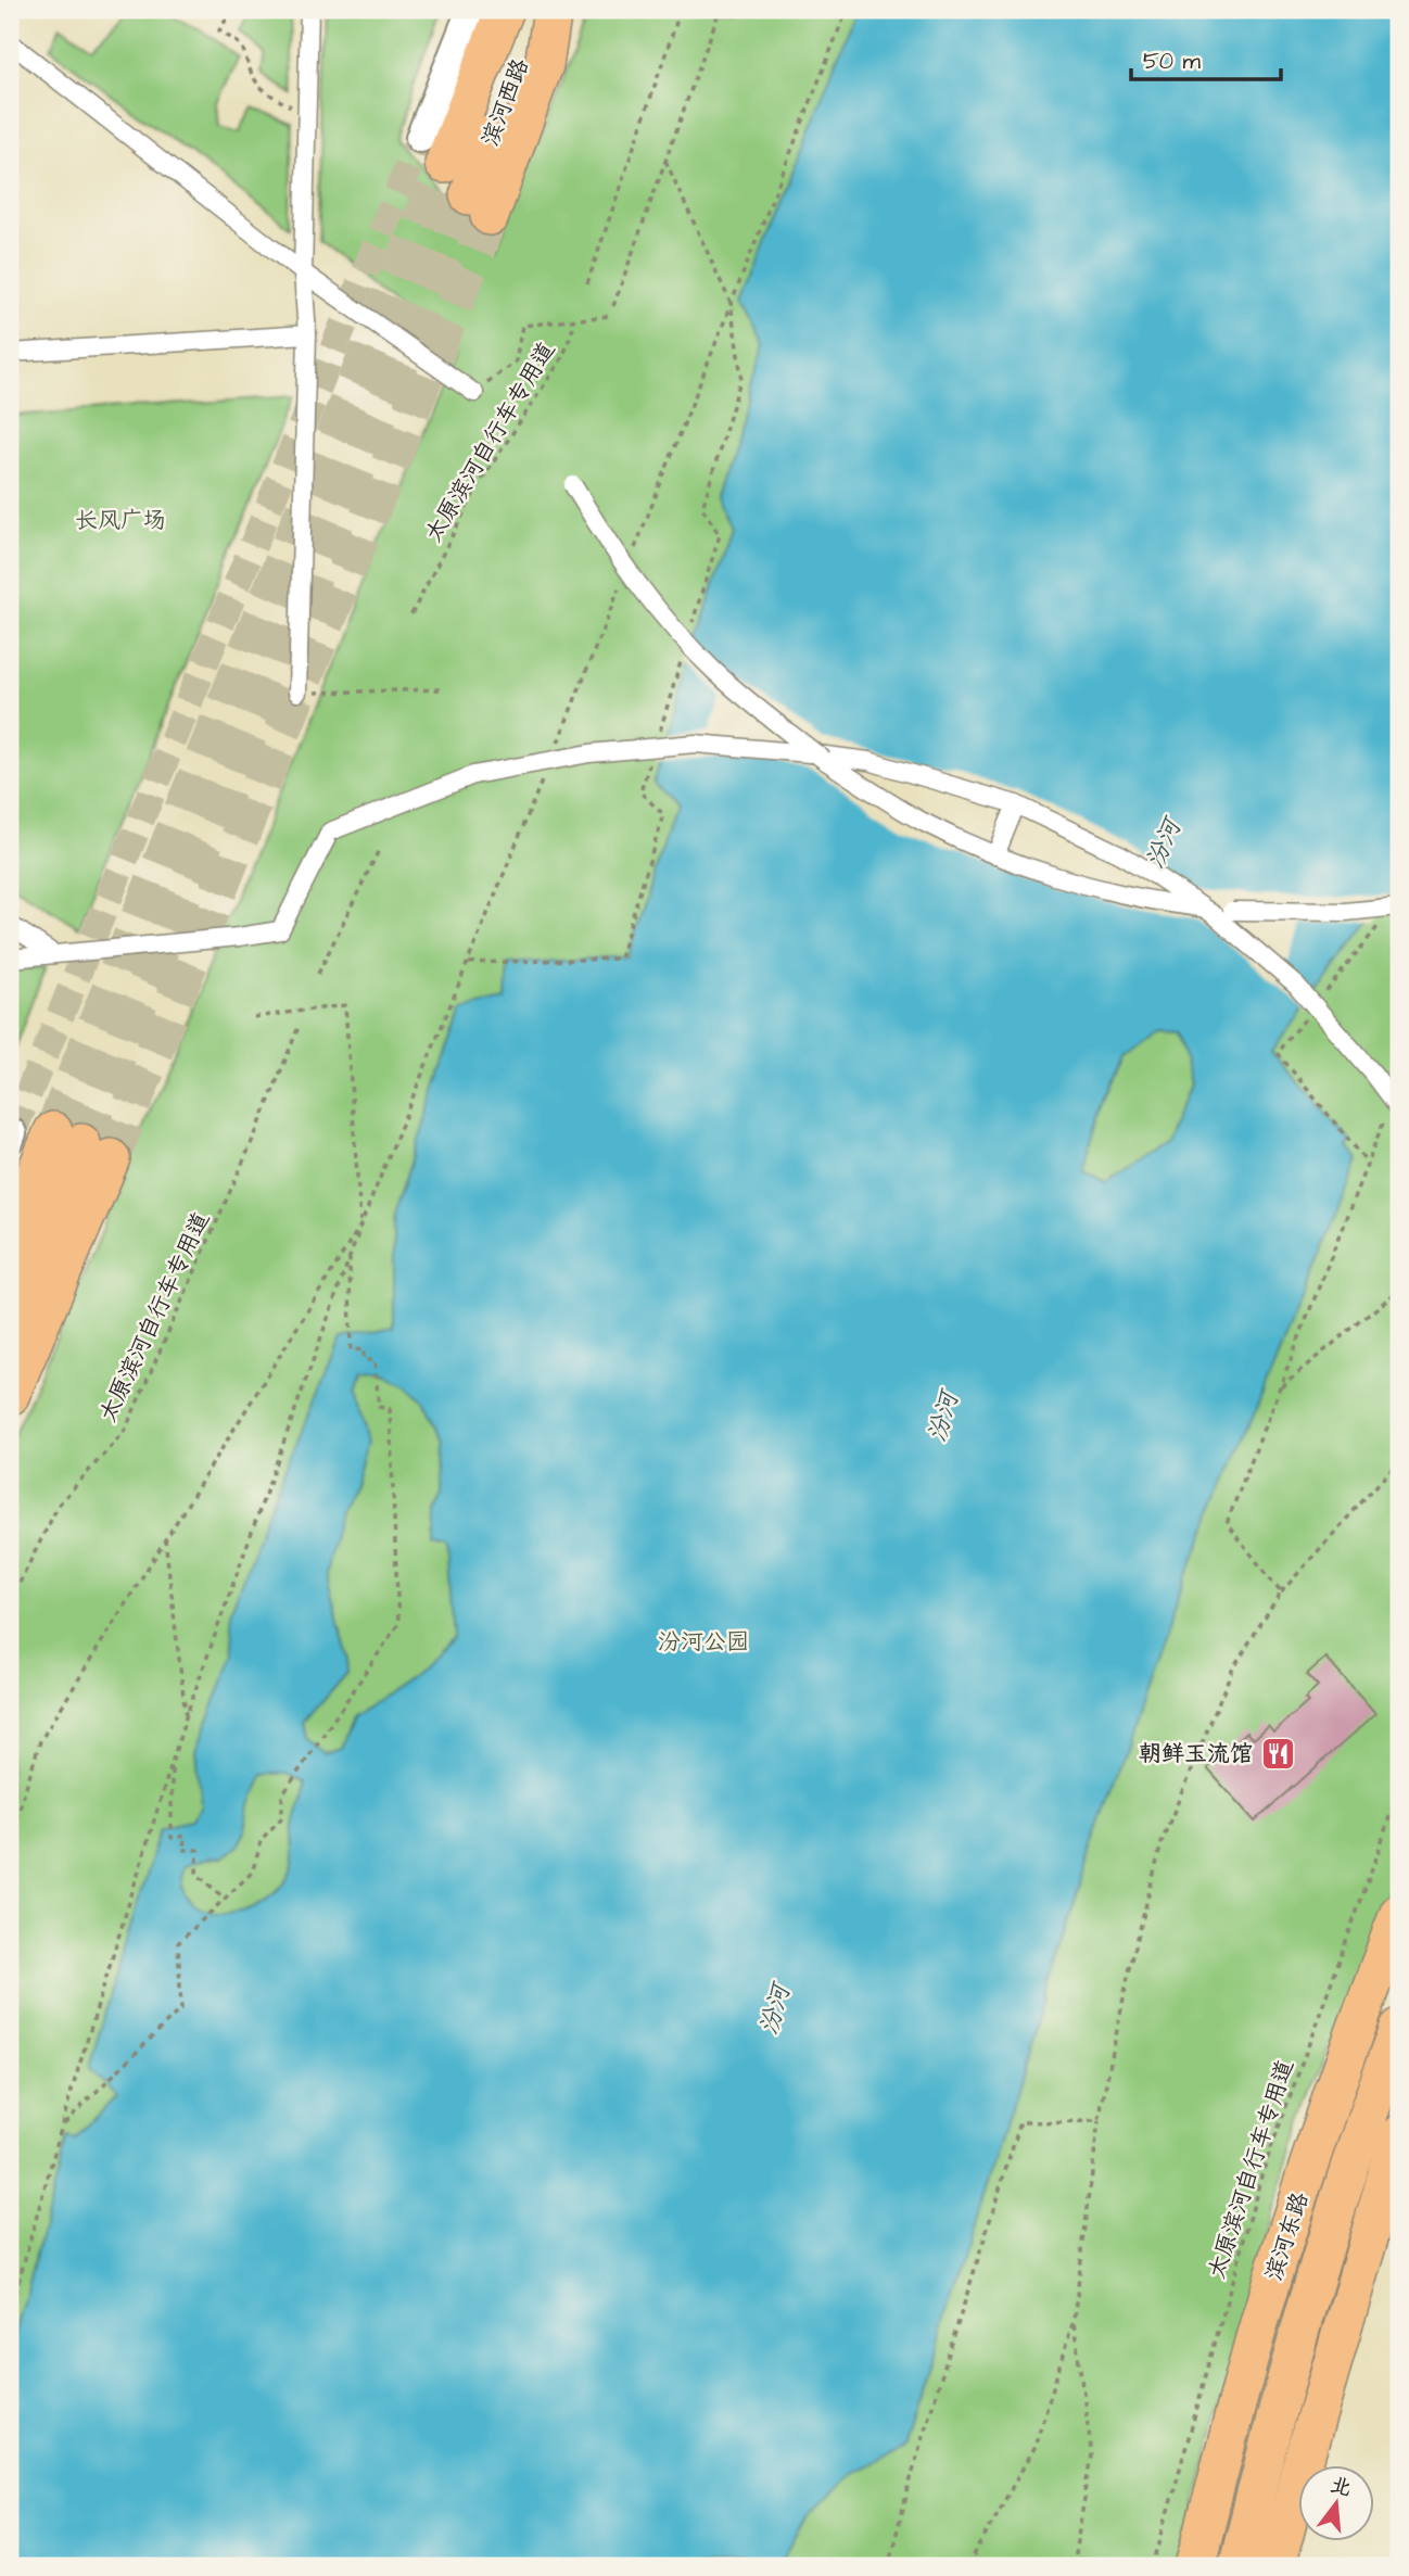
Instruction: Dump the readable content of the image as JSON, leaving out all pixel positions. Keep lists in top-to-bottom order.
{
  "streets": {
    "highway": ["滨河西路", "滨河东路"],
    "path": ["太原滨河自行车专用道"]
  },
  "water": ["汾河"],
  "parks": ["长风广场", "汾河公园"],
  "places": {
    "restaurant": ["朝鲜玉流馆"]
  },
  "scale_bar": "50 m",
  "north": "top"
}
